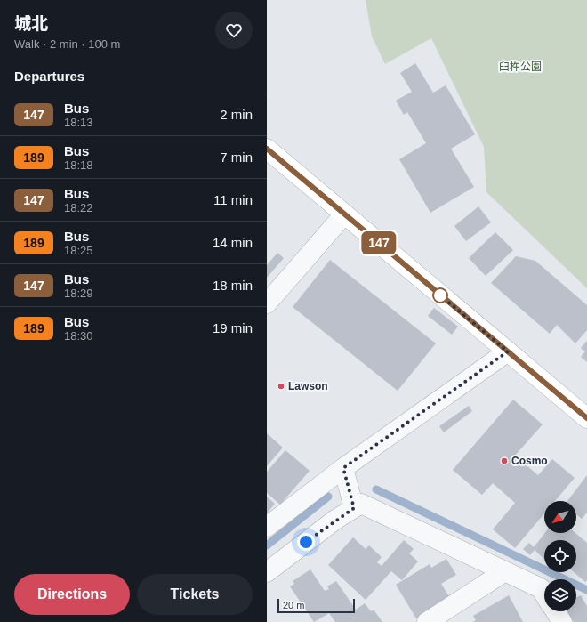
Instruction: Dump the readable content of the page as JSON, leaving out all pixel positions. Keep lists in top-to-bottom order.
{
  "parks": ["臼杵公園"],
  "places": ["Lawson", "Cosmo"],
  "lines": ["bus line 147"],
  "scale_bar": "20 m",
  "north": "bottom left",
  "page": {
    "heading": [
      ["城北", "Walk · 2 min · 100 m"],
      "Departures"
    ],
    "on_map": "147",
    "list": [
      {
        "mark": "147",
        "name": "Bus",
        "note": "18:13",
        "value": "2 min"
      },
      {
        "mark": "189",
        "name": "Bus",
        "note": "18:18",
        "value": "7 min"
      },
      {
        "mark": "147",
        "name": "Bus",
        "note": "18:22",
        "value": "11 min"
      },
      {
        "mark": "189",
        "name": "Bus",
        "note": "18:25",
        "value": "14 min"
      },
      {
        "mark": "147",
        "name": "Bus",
        "note": "18:29",
        "value": "18 min"
      },
      {
        "mark": "189",
        "name": "Bus",
        "note": "18:30",
        "value": "19 min"
      }
    ],
    "buttons": ["Directions", "Tickets"],
    "scale": "20 m"
  }
}
